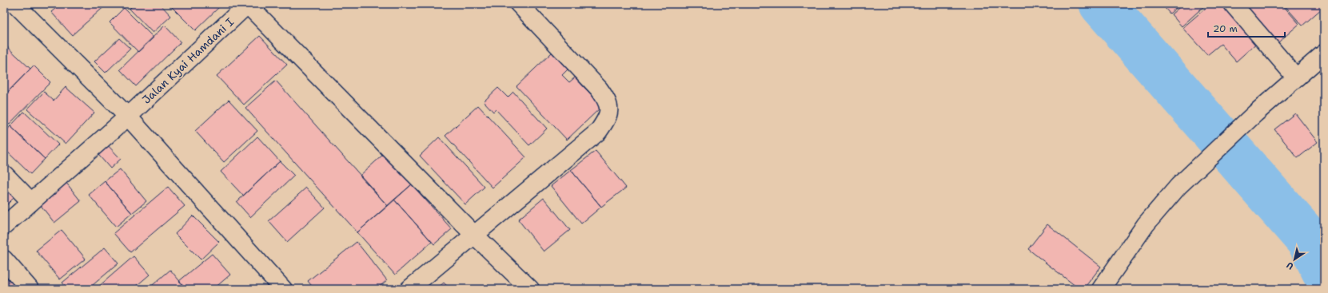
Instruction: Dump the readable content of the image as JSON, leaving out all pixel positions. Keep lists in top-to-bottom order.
{
  "streets": {
    "street": ["Jalan Kyai Hamdani I"]
  },
  "scale_bar": "20 m",
  "north": "bottom left"
}
